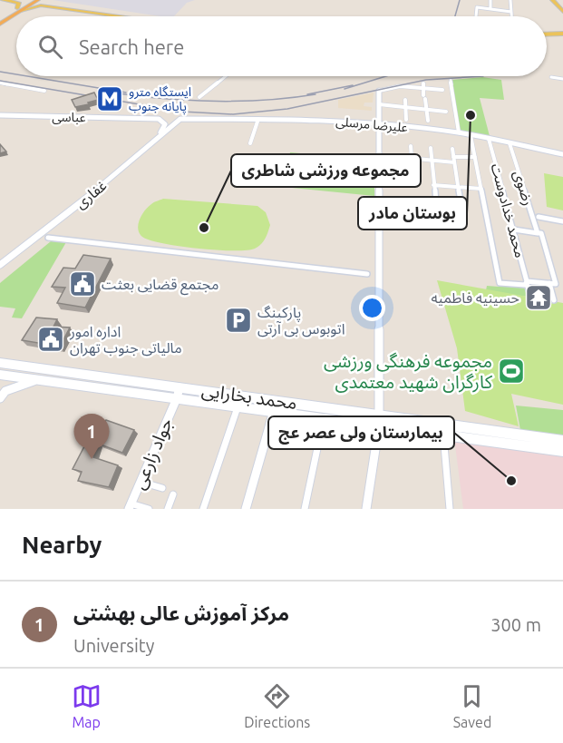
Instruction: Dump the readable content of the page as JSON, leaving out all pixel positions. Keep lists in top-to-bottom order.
{
  "streets": {
    "main road": ["محمد بخارایی"],
    "street": [
      "عباسی",
      "علیرضا مرسلی",
      "رضوی",
      "غفاری",
      "محمد خدادوست",
      "جواد زارعی"
    ]
  },
  "crossings": [
    ["عباسی", "غفاری"],
    ["علیرضا مرسلی", "رضوی"],
    ["علیرضا مرسلی", "غفاری"],
    ["علیرضا مرسلی", "محمد خدادوست"],
    ["محمد بخارایی", "جواد زارعی"]
  ],
  "places": {
    "metro station": ["ایستگاه مترو پایانه جنوب"],
    "other": ["بوستان مادر", "مجموعه ورزشی شاطری", "بیمارستان ولی عصر عج"],
    "public building": ["مجتمع قضایی بعثت", "اداره امور مالیاتی جنوب تهران"],
    "temple": ["حسینیه فاطمیه"],
    "parking": ["پارکینگ اتوبوس بی آرتی"],
    "sports": ["مجموعه فرهنگی ورزشی کارگران شهید معتمدی"]
  },
  "page": {
    "search": "Search here",
    "pins": "1",
    "heading": "Nearby",
    "list": [
      {
        "mark": "1",
        "name": "مرکز آموزش عالی بهشتی",
        "note": "University",
        "value": "300 m"
      }
    ],
    "nav": ["Map", "Directions", "Saved"]
  }
}
